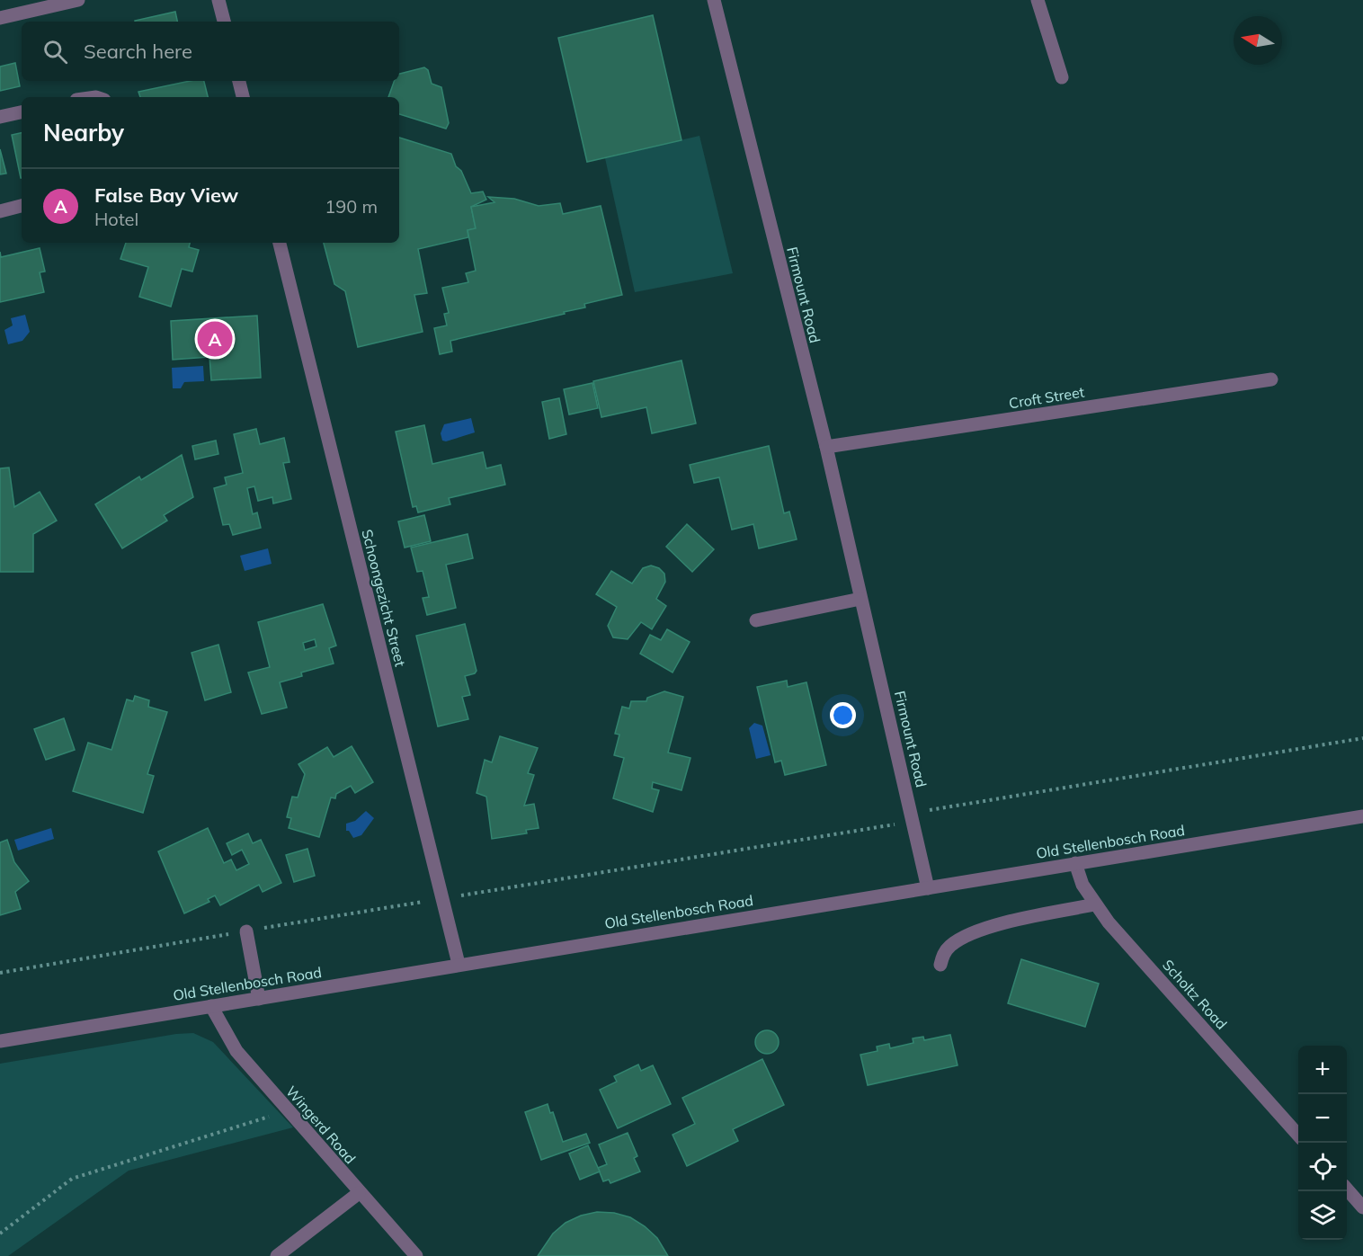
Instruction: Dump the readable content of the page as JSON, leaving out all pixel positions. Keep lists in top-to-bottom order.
{
  "streets": {
    "street": [
      "Firmount Road",
      "Croft Street",
      "Schoongezicht Street",
      "Old Stellenbosch Road",
      "Scholtz Road",
      "Wingerd Road"
    ]
  },
  "crossings": [
    ["Firmount Road", "Croft Street"],
    ["Firmount Road", "Old Stellenbosch Road"],
    ["Schoongezicht Street", "Old Stellenbosch Road"],
    ["Old Stellenbosch Road", "Scholtz Road"],
    ["Old Stellenbosch Road", "Wingerd Road"]
  ],
  "north": "left",
  "page": {
    "search": "Search here",
    "heading": "Nearby",
    "list": [
      {
        "mark": "A",
        "name": "False Bay View",
        "note": "Hotel",
        "value": "190 m"
      }
    ],
    "pins": "A",
    "map_buttons": ["+", "−"]
  }
}
